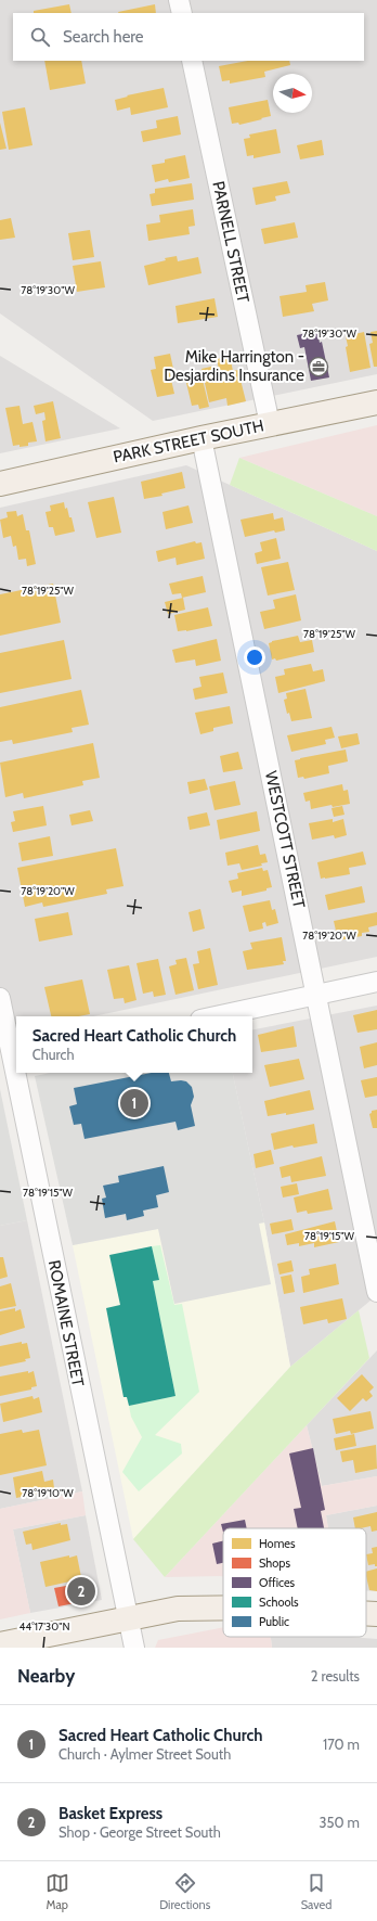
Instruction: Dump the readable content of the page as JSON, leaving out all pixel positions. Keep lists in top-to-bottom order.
{
  "streets": {
    "main road": ["PARK STREET SOUTH"],
    "street": ["PARNELL STREET", "WESTCOTT STREET", "ROMAINE STREET"]
  },
  "crossings": [
    ["PARNELL STREET", "PARK STREET SOUTH"],
    ["PARK STREET SOUTH", "WESTCOTT STREET"]
  ],
  "places": {
    "office": ["Mike Harrington - Desjardins Insurance"]
  },
  "legend": [
    "Homes",
    "Shops",
    "Offices",
    "Schools",
    "Public"
  ],
  "north": "right",
  "page": {
    "search": "Search here",
    "popup": ["Sacred Heart Catholic Church", "Church"],
    "pins": ["1", "2"],
    "heading": ["Nearby", "2 results"],
    "list": [
      {
        "mark": "1",
        "name": "Sacred Heart Catholic Church",
        "note": "Church · Aylmer Street South",
        "value": "170 m"
      },
      {
        "mark": "2",
        "name": "Basket Express",
        "note": "Shop · George Street South",
        "value": "350 m"
      }
    ],
    "nav": ["Map", "Directions", "Saved"]
  },
  "coordinates": [
    "78°19'30\"W",
    "78°19'25\"W",
    "78°19'20\"W",
    "78°19'15\"W",
    "78°19'10\"W",
    "44°17'30\"N"
  ]
}
